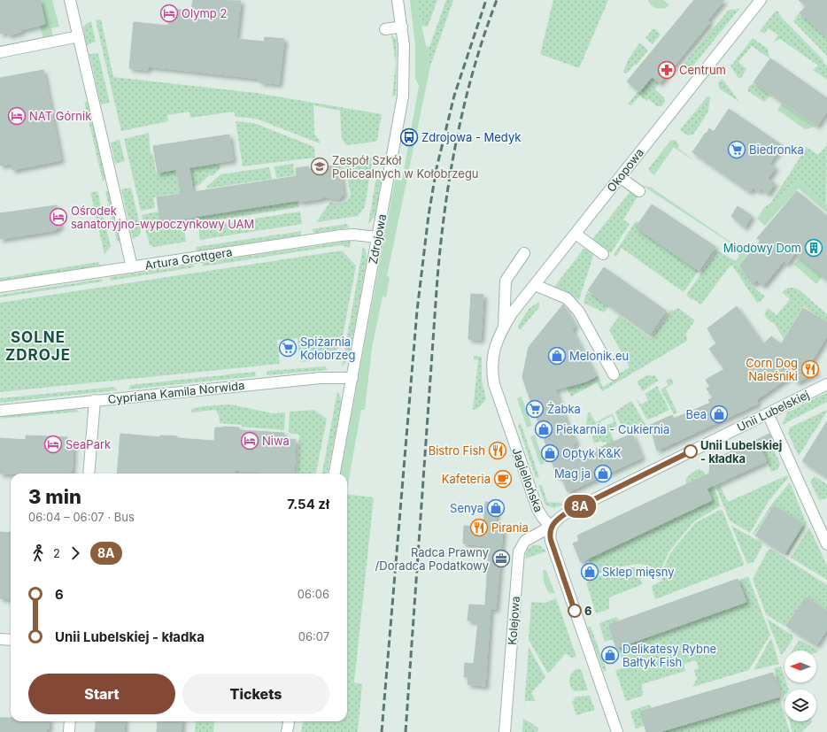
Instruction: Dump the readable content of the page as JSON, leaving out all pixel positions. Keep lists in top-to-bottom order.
{
  "streets": {
    "street": [
      "Okopowa",
      "Zdrojowa",
      "Artura Grottgera",
      "Cypriana Kamila Norwida",
      "Unii Lubelskiej",
      "Jagiellońska",
      "Kolejowa"
    ]
  },
  "crossings": [
    ["Okopowa", "Jagiellońska"],
    ["Zdrojowa", "Artura Grottgera"],
    ["Zdrojowa", "Cypriana Kamila Norwida"],
    ["Unii Lubelskiej", "Jagiellońska"],
    ["Unii Lubelskiej", "Kolejowa"],
    ["Jagiellońska", "Kolejowa"]
  ],
  "districts": ["SOLNE ZDROJE"],
  "places": {
    "hotel": [
      "Olymp 2",
      "NAT Górnik",
      "Ośrodek sanatoryjno-wypoczynkowy UAM",
      "Niwa",
      "SeaPark"
    ],
    "pharmacy": ["Centrum"],
    "bus stop": ["Zdrojowa - Medyk"],
    "supermarket": ["Biedronka", "Spiżarnia Kołobrzeg", "Żabka"],
    "school or university": ["Zespół Szkół Policealnych w Kołobrzegu"],
    "building": ["Miodowy Dom"],
    "shop": [
      "Melonik.eu",
      "Bea",
      "Piekarnia - Cukiernia",
      "Optyk K&K",
      "Mag ja",
      "Senya",
      "Sklep mięsny",
      "Delikatesy Rybne Bałtyk Fish"
    ],
    "restaurant": ["Corn Dog Naleśniki", "Bistro Fish", "Pirania"],
    "other": ["Unii Lubelskiej - kładka", "6"],
    "cafe": ["Kafeteria"],
    "office": ["Radca Prawny /Doradca Podatkowy"]
  },
  "lines": ["bus line 8A"],
  "north": "left",
  "page": {
    "on_map": "8A",
    "heading": ["3 min", "06:04 – 06:07 · Bus", "7.54 zł"],
    "legs": ["2", "8A"],
    "list": [
      {
        "name": "6",
        "value": "06:06"
      },
      {
        "name": "Unii Lubelskiej - kładka",
        "value": "06:07"
      }
    ],
    "buttons": ["Start", "Tickets"]
  }
}
